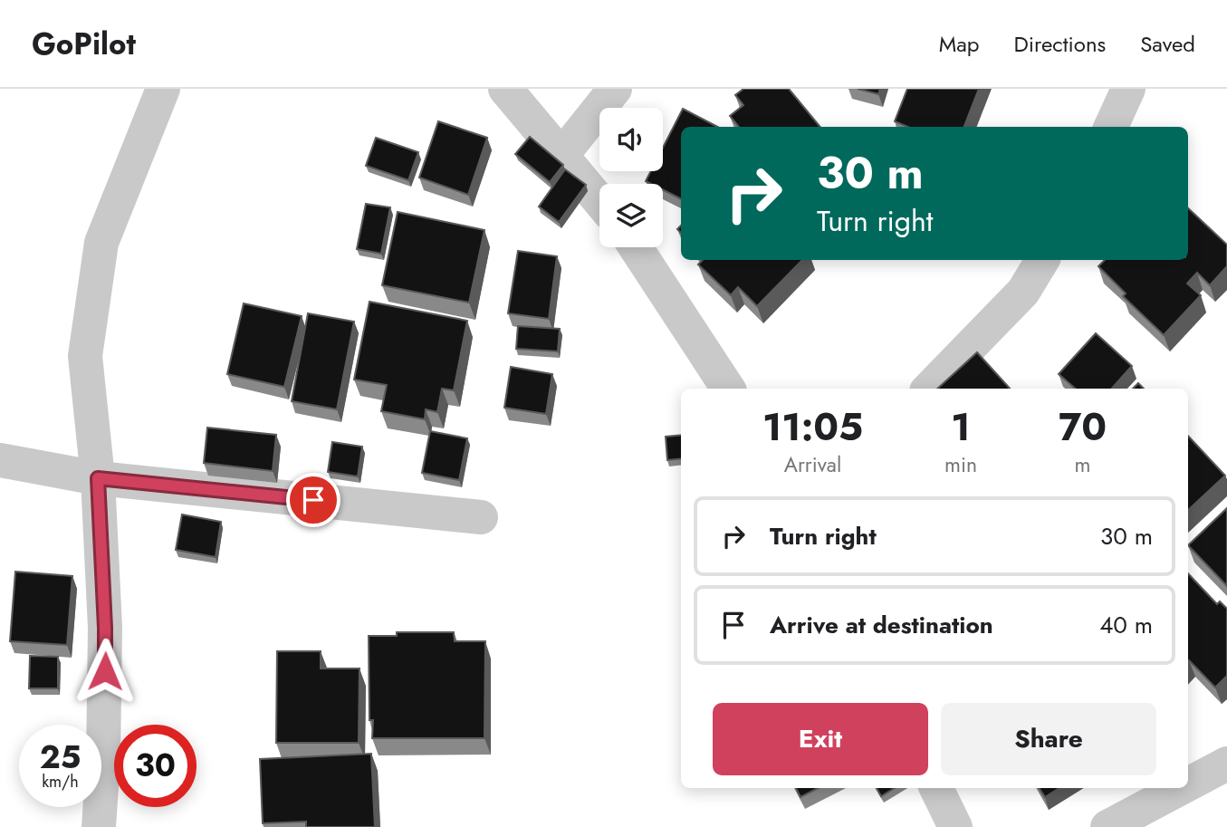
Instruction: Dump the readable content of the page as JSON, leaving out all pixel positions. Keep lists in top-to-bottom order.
{
  "page": {
    "header": "GoPilot",
    "nav": ["Map", "Directions", "Saved"],
    "turn": ["30 m", "Turn right"],
    "eta": [
      "11:05",
      "Arrival",
      "1",
      "min",
      "70",
      "m"
    ],
    "list": [
      {
        "name": "Turn right",
        "value": "30 m"
      },
      {
        "name": "Arrive at destination",
        "value": "40 m"
      }
    ],
    "buttons": ["Exit", "Share"],
    "speed": "25 km/h",
    "limit": "30"
  }
}
